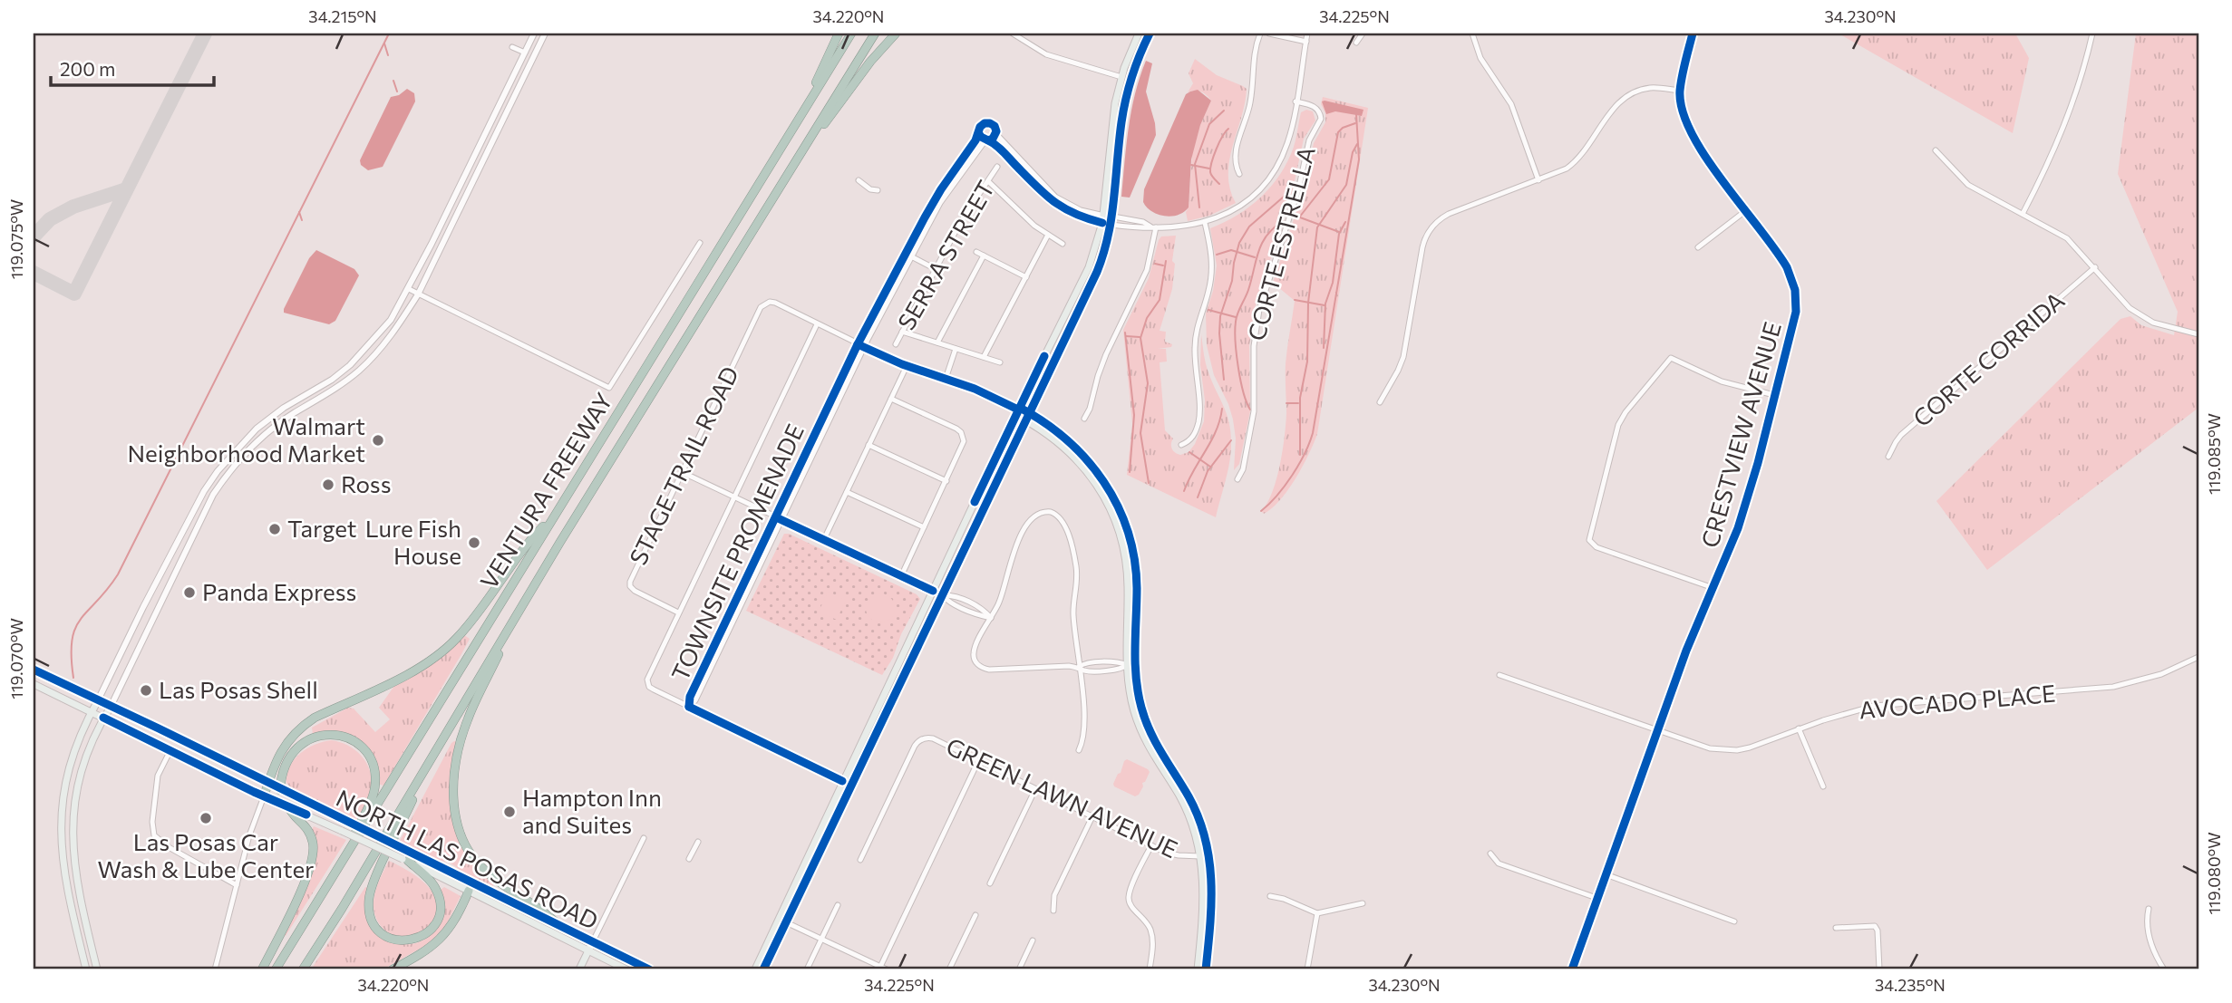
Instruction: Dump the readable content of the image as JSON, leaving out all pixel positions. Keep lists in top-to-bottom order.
{
  "streets": {
    "highway": ["VENTURA FREEWAY"],
    "main road": ["NORTH LAS POSAS ROAD"],
    "street": [
      "CORTE ESTRELLA",
      "SERRA STREET",
      "CORTE CORRIDA",
      "CRESTVIEW AVENUE",
      "STAGE TRAIL ROAD",
      "TOWNSITE PROMENADE",
      "AVOCADO PLACE",
      "GREEN LAWN AVENUE"
    ]
  },
  "crossings": [
    ["CRESTVIEW AVENUE", "AVOCADO PLACE"]
  ],
  "places": [
    "Walmart Neighborhood Market",
    "Ross",
    "Target",
    "Lure Fish House",
    "Panda Express",
    "Las Posas Shell",
    "Hampton Inn and Suites",
    "Las Posas Car Wash & Lube Center"
  ],
  "scale_bar": "200 m",
  "coordinates": [
    "34.215°N",
    "34.220°N",
    "34.225°N",
    "34.230°N",
    "119.075°W",
    "119.085°W",
    "119.070°W",
    "119.080°W",
    "34.235°N"
  ]
}
